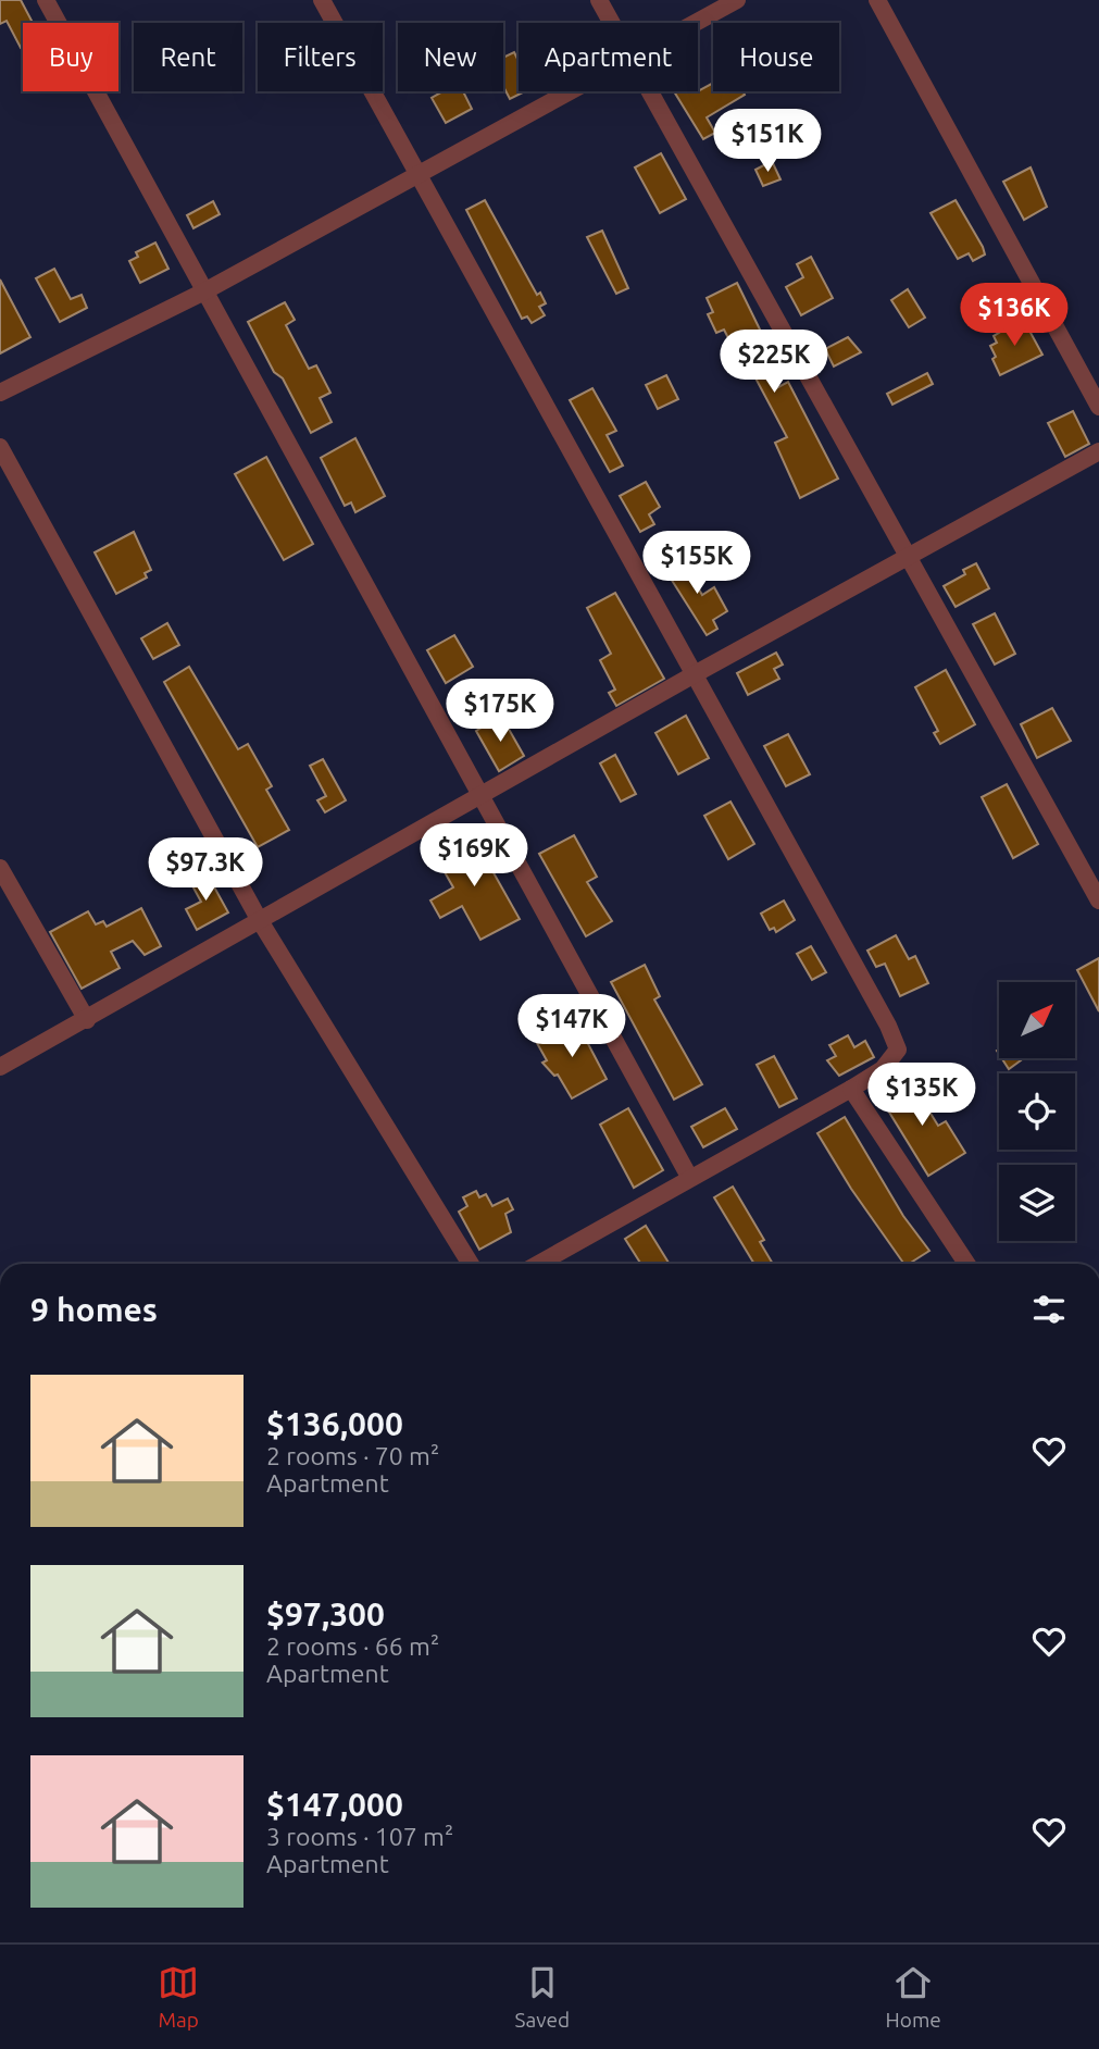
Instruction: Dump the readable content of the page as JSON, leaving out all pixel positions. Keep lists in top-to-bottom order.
{
  "north": "top right",
  "page": {
    "chip": [
      "Buy",
      "Rent",
      "Filters",
      "New",
      "Apartment",
      "House"
    ],
    "price": [
      "$151K",
      "$136K",
      "$225K",
      "$155K",
      "$175K",
      "$169K",
      "$97.3K",
      "$147K",
      "$135K"
    ],
    "heading": "9 homes",
    "list": [
      {
        "name": "$136,000",
        "note": "2 rooms · 70 m² · Apartment"
      },
      {
        "name": "$97,300",
        "note": "2 rooms · 66 m² · Apartment"
      },
      {
        "name": "$147,000",
        "note": "3 rooms · 107 m² · Apartment"
      }
    ],
    "tabs": ["Map", "Saved", "Home"]
  }
}
